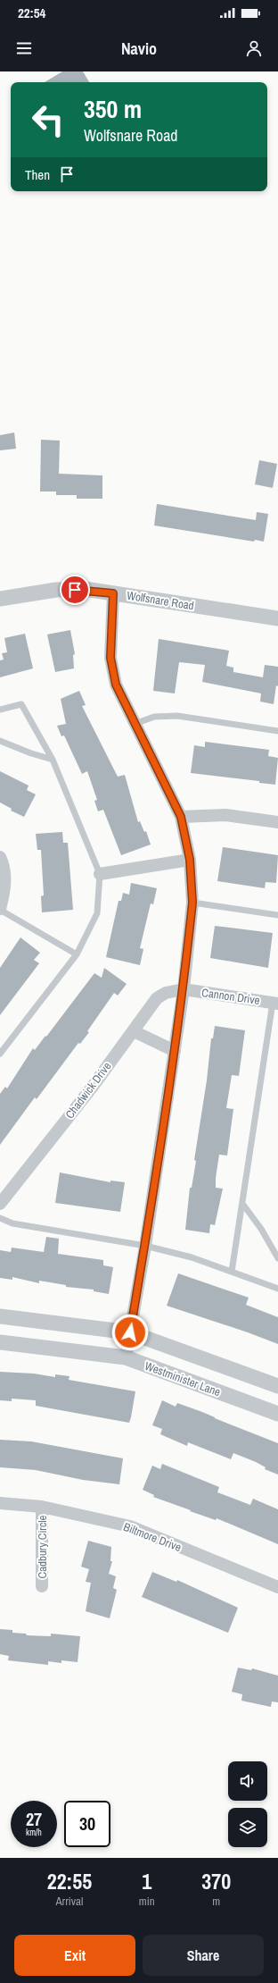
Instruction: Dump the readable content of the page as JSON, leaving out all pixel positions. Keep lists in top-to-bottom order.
{
  "streets": {
    "street": [
      "Wolfsnare Road",
      "Cannon Drive",
      "Chadwick Drive",
      "Westminister Lane",
      "Biltmore Drive",
      "Cadbury Circle"
    ]
  },
  "crossings": [
    ["Cannon Drive", "Chadwick Drive"],
    ["Biltmore Drive", "Cadbury Circle"]
  ],
  "page": {
    "status": "22:54",
    "header": "Navio",
    "turn": ["350 m", "Wolfsnare Road"],
    "then": "Then",
    "speed": "27 km/h",
    "limit": "30",
    "eta": [
      "22:55",
      "Arrival",
      "1",
      "min",
      "370",
      "m"
    ],
    "buttons": ["Exit", "Share"]
  }
}
